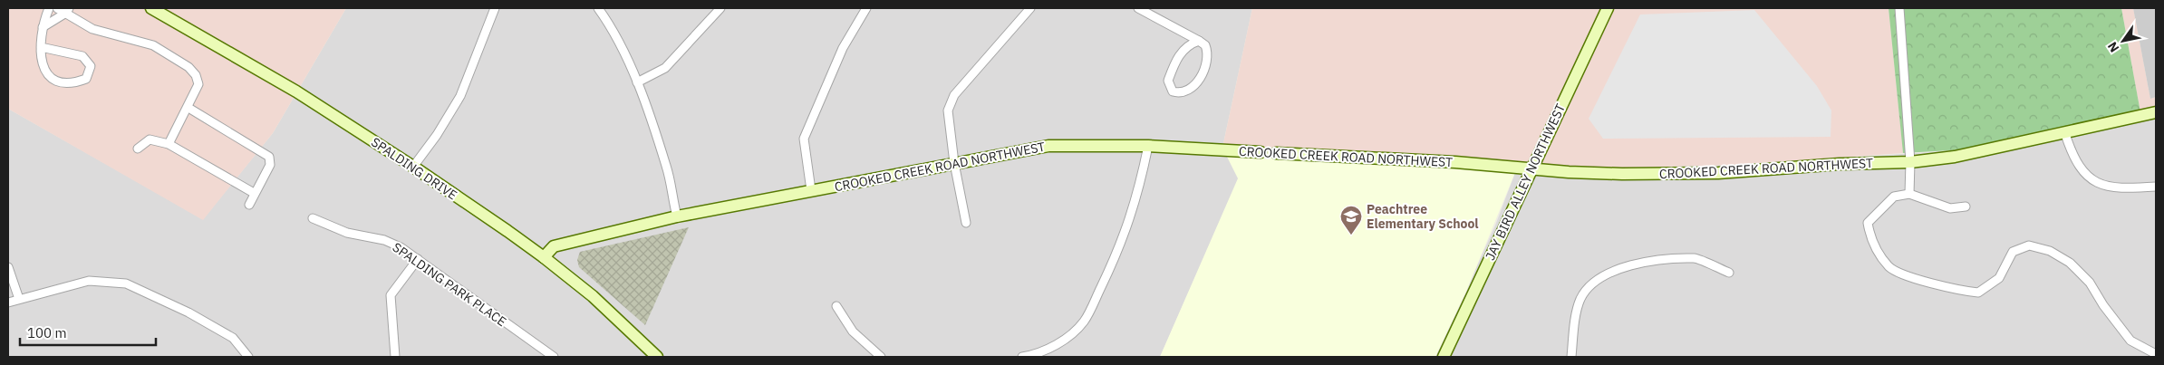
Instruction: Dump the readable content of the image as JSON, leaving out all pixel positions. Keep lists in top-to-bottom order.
{
  "streets": {
    "street": [
      "CROOKED CREEK ROAD NORTHWEST",
      "SPALDING DRIVE",
      "JAY BIRD ALLEY NORTHWEST",
      "SPALDING PARK PLACE"
    ]
  },
  "crossings": [
    ["CROOKED CREEK ROAD NORTHWEST", "SPALDING DRIVE"],
    ["CROOKED CREEK ROAD NORTHWEST", "JAY BIRD ALLEY NORTHWEST"]
  ],
  "places": {
    "school or university": ["Peachtree Elementary School"]
  },
  "scale_bar": "100 m",
  "north": "bottom left"
}
